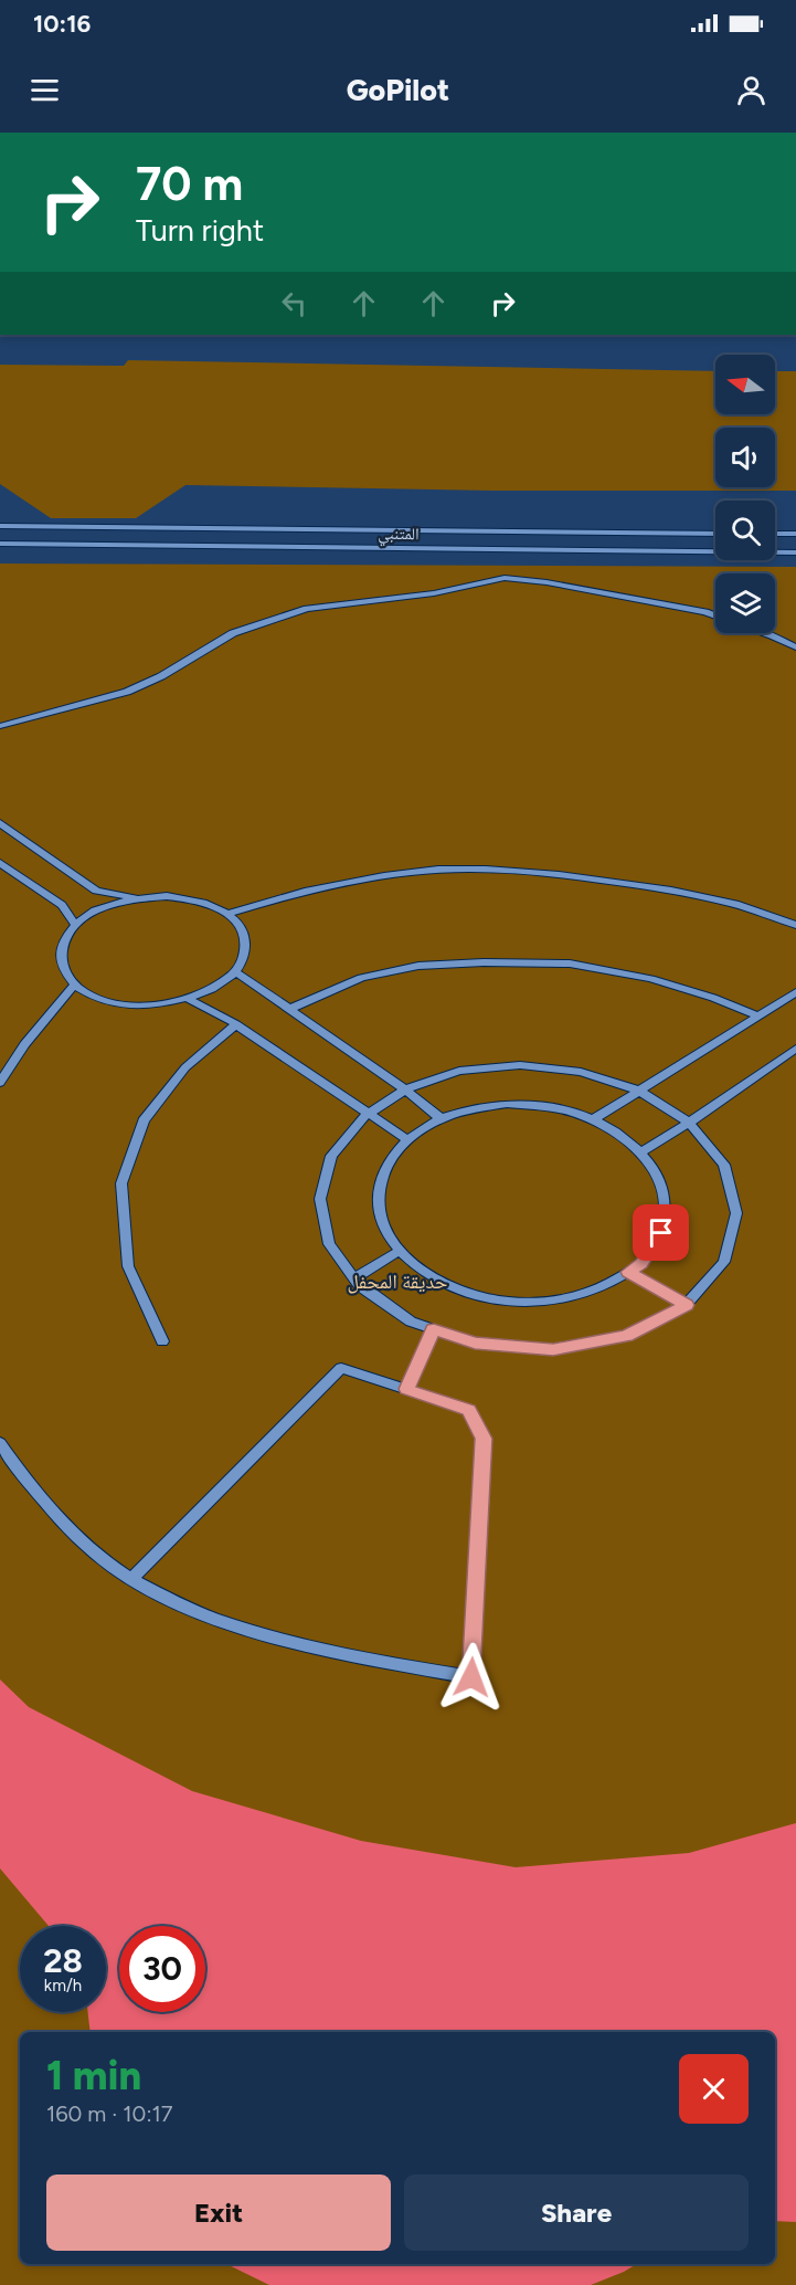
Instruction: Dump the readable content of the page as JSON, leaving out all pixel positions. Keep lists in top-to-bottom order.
{
  "streets": {
    "street": ["المتنبي"]
  },
  "parks": ["حديقة المحفل"],
  "north": "left",
  "page": {
    "status": "10:16",
    "header": "GoPilot",
    "turn": ["70 m", "Turn right"],
    "speed": "28 km/h",
    "limit": "30",
    "heading": ["1 min", "160 m · 10:17"],
    "buttons": ["Exit", "Share"]
  }
}
